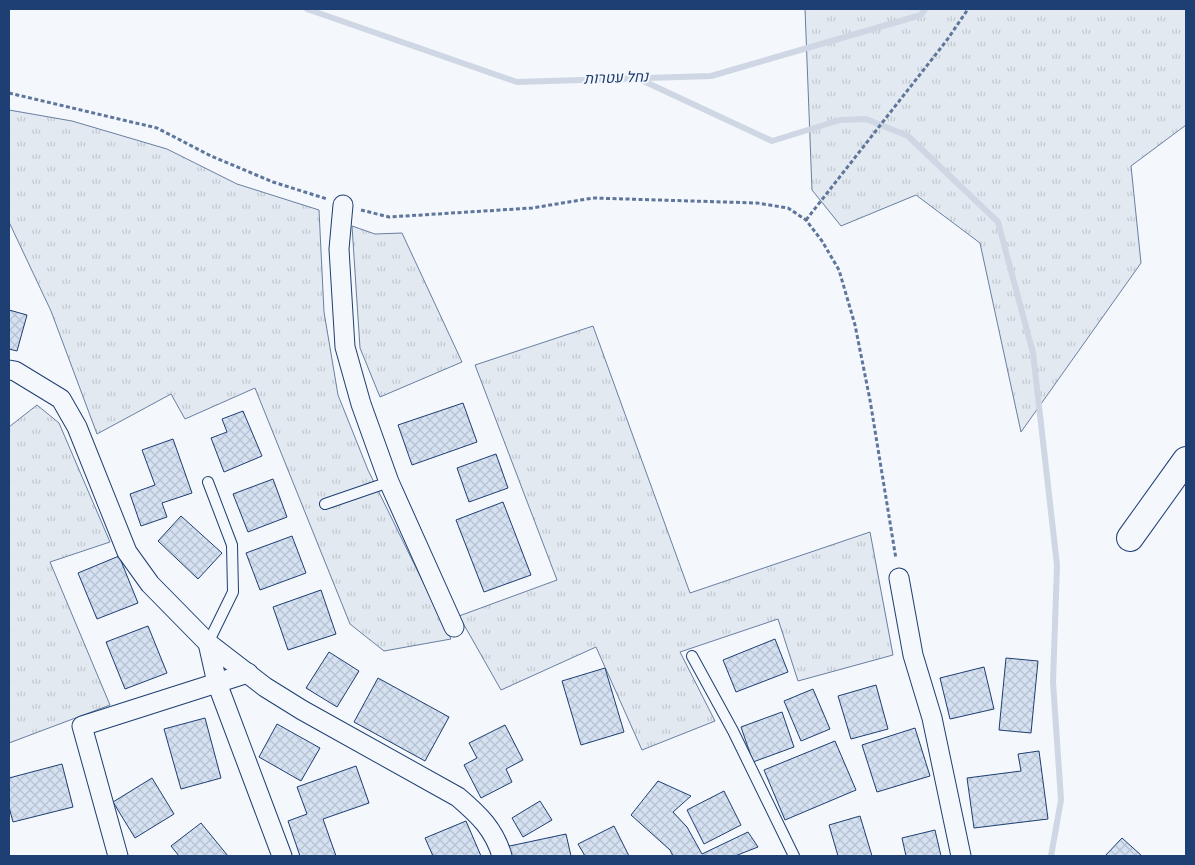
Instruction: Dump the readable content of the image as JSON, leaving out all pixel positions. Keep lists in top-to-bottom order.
{
  "water": ["נחל עטרות"]
}
